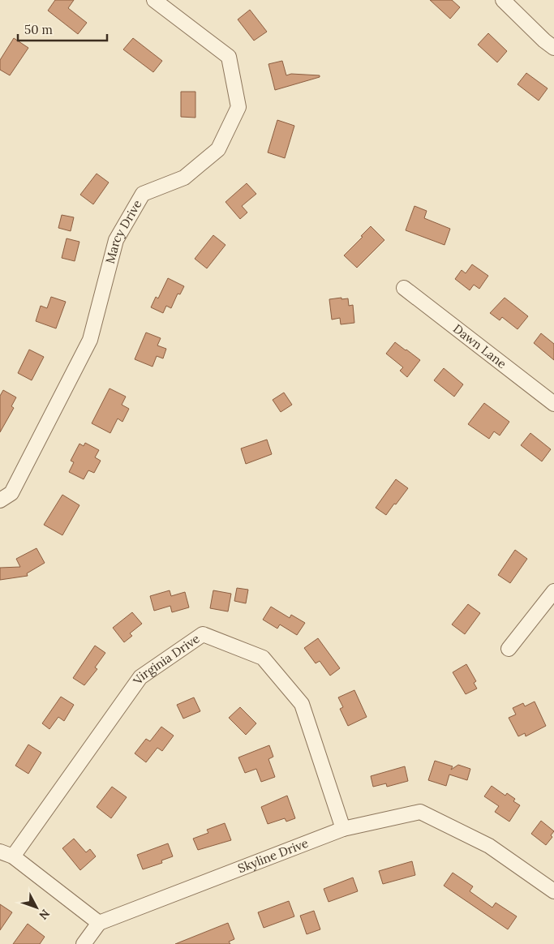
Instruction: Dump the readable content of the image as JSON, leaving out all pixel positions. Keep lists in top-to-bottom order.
{
  "streets": {
    "street": [
      "Marcy Drive",
      "Dawn Lane",
      "Virginia Drive",
      "Skyline Drive"
    ]
  },
  "crossings": [
    ["Virginia Drive", "Skyline Drive"]
  ],
  "scale_bar": "50 m",
  "north": "bottom right"
}
